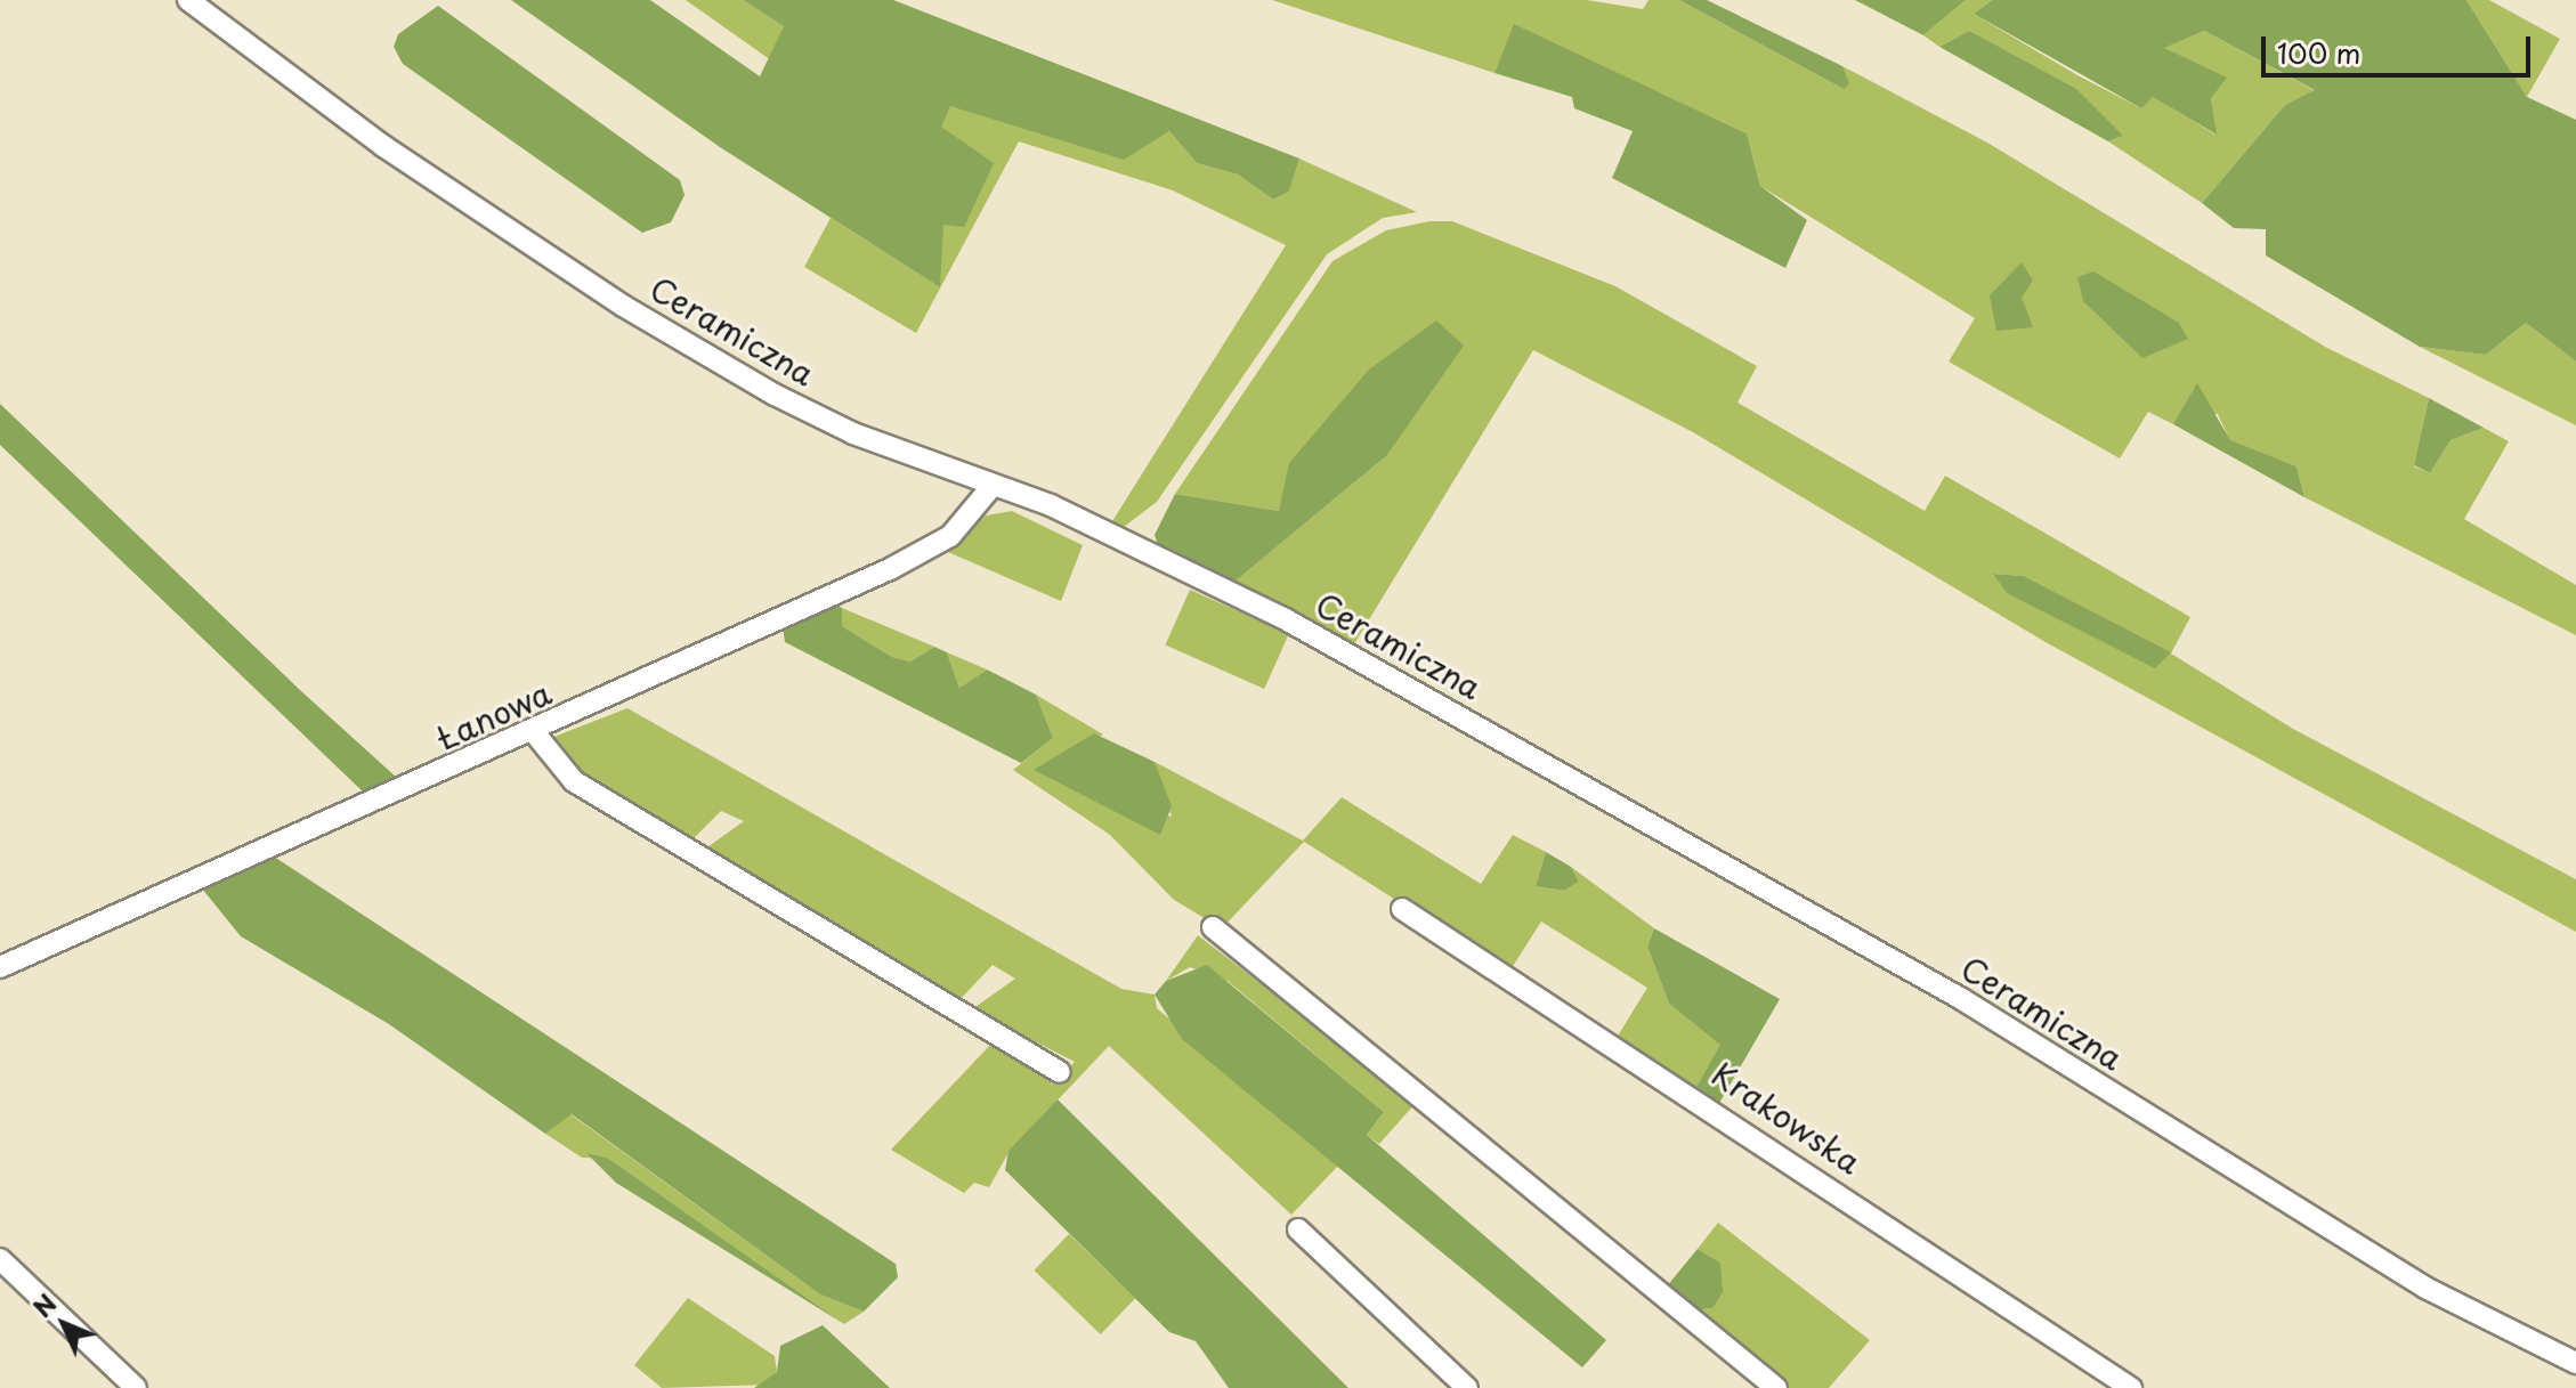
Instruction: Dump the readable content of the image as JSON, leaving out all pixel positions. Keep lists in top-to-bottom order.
{
  "streets": {
    "street": ["Ceramiczna", "Łanowa", "Krakowska"]
  },
  "crossings": [
    ["Ceramiczna", "Łanowa"]
  ],
  "scale_bar": "100 m",
  "north": "top left"
}
